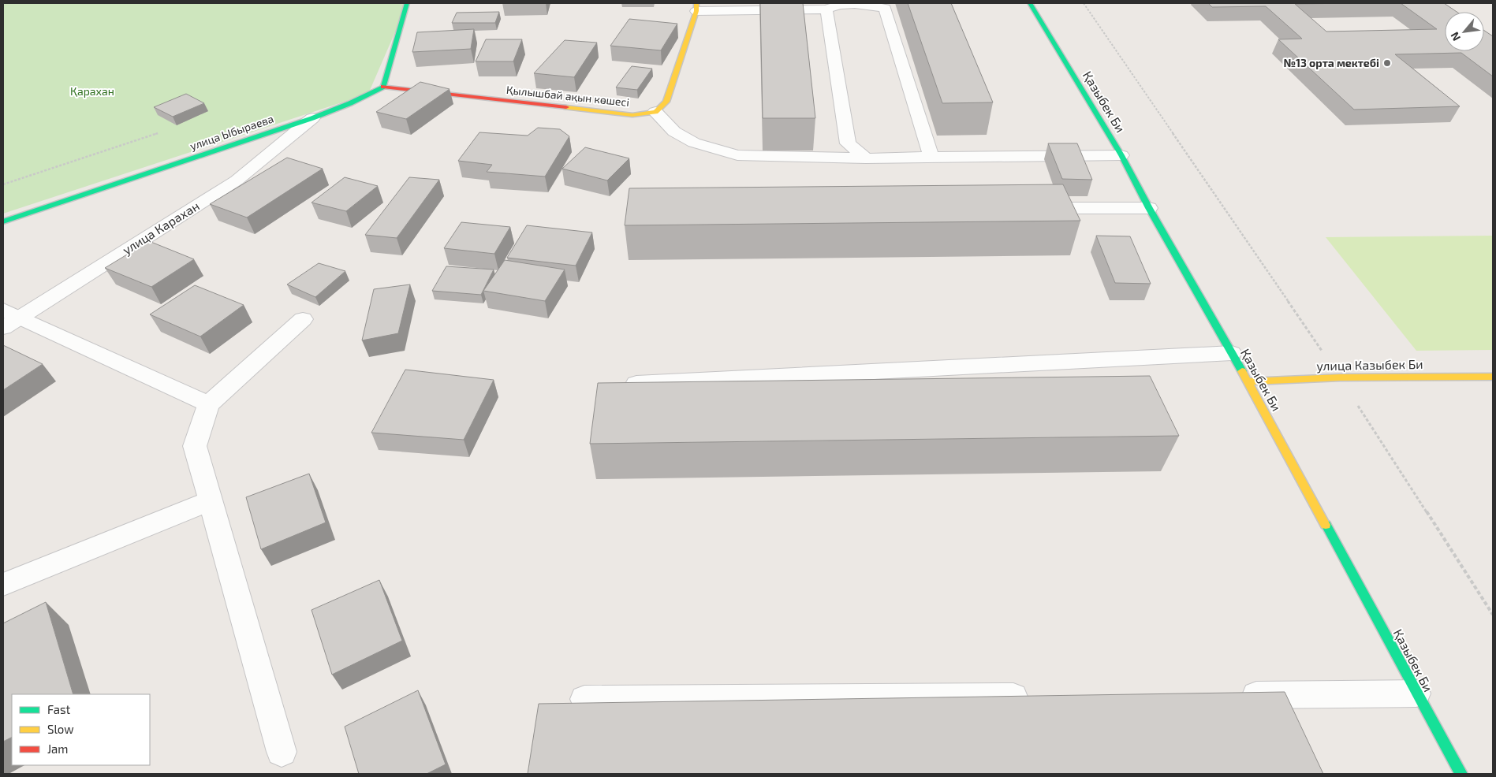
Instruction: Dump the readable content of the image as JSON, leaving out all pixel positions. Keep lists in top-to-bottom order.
{
  "streets": {
    "street": [
      "Қылышбай ақын көшесі",
      "Қазыбек Би",
      "улица Ыбыраева",
      "улица Карахан",
      "улица Казыбек Би"
    ]
  },
  "crossings": [
    ["Қылышбай ақын көшесі", "улица Ыбыраева"],
    ["Қазыбек Би", "улица Казыбек Би"],
    ["улица Ыбыраева", "улица Карахан"]
  ],
  "parks": ["Қарахан"],
  "places": ["№13 орта мектебі"],
  "legend": ["Fast", "Slow", "Jam"],
  "north": "bottom left"
}
